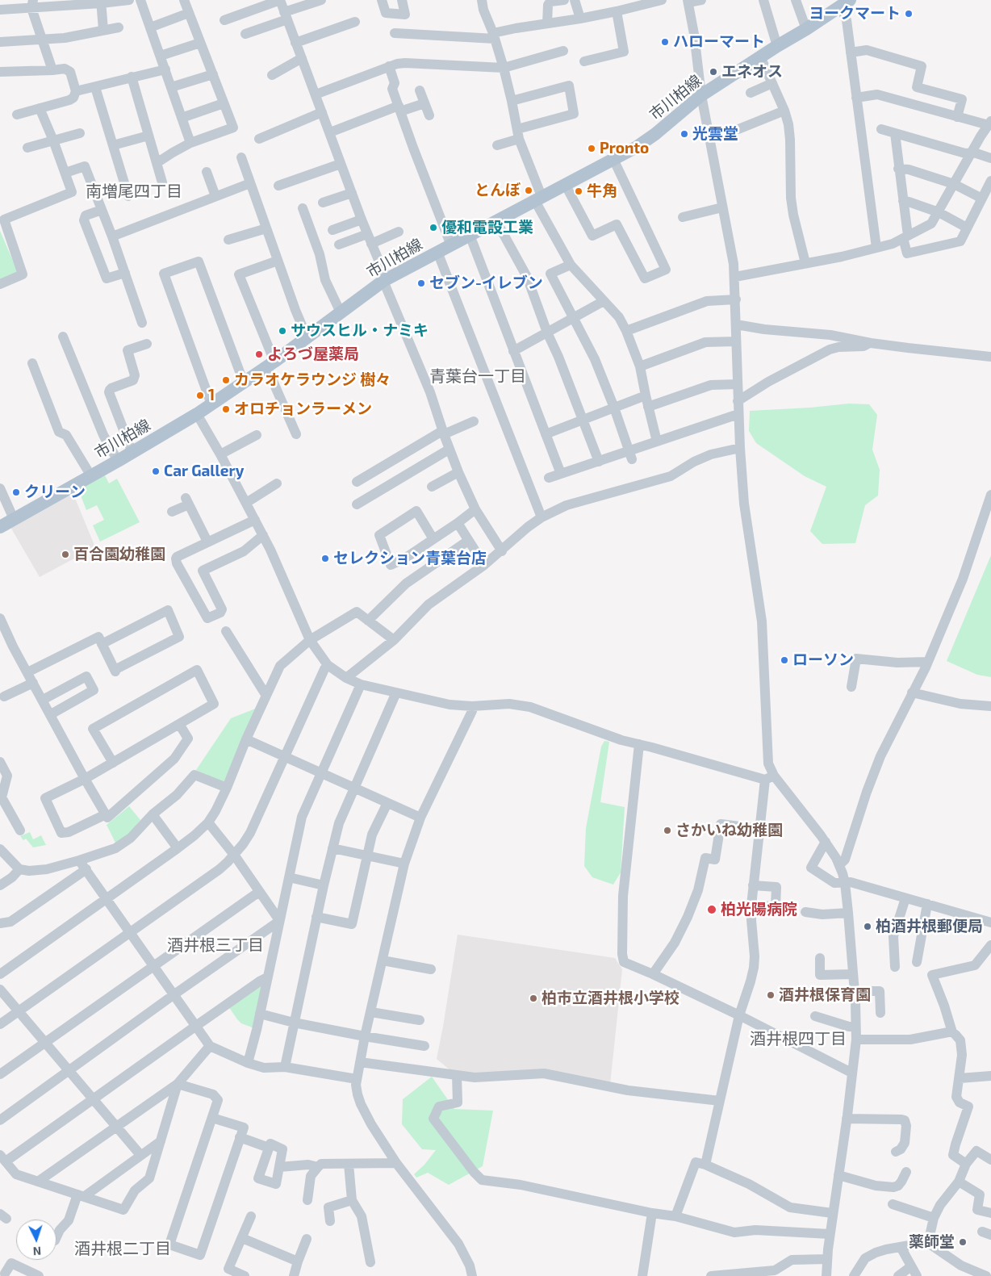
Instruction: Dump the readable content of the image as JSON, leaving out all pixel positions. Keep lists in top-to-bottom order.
{
  "streets": {
    "main road": ["市川柏線"]
  },
  "districts": [
    "南増尾四丁目",
    "青葉台一丁目",
    "酒井根三丁目",
    "酒井根四丁目",
    "酒井根二丁目"
  ],
  "places": [
    "ヨークマート",
    "ハローマート",
    "エネオス",
    "光雲堂",
    "Pronto",
    "とんぼ",
    "牛角",
    "優和電設工業",
    "セブン-イレブン",
    "サウスヒル・ナミキ",
    "よろづ屋薬局",
    "カラオケラウンジ 樹々",
    "1",
    "オロチョンラーメン",
    "Car Gallery",
    "クリーン",
    "百合園幼稚園",
    "セレクション青葉台店",
    "ローソン",
    "さかいね幼稚園",
    "柏光陽病院",
    "柏酒井根郵便局",
    "酒井根保育園",
    "柏市立酒井根小学校",
    "薬師堂"
  ],
  "north": "bottom"
}
